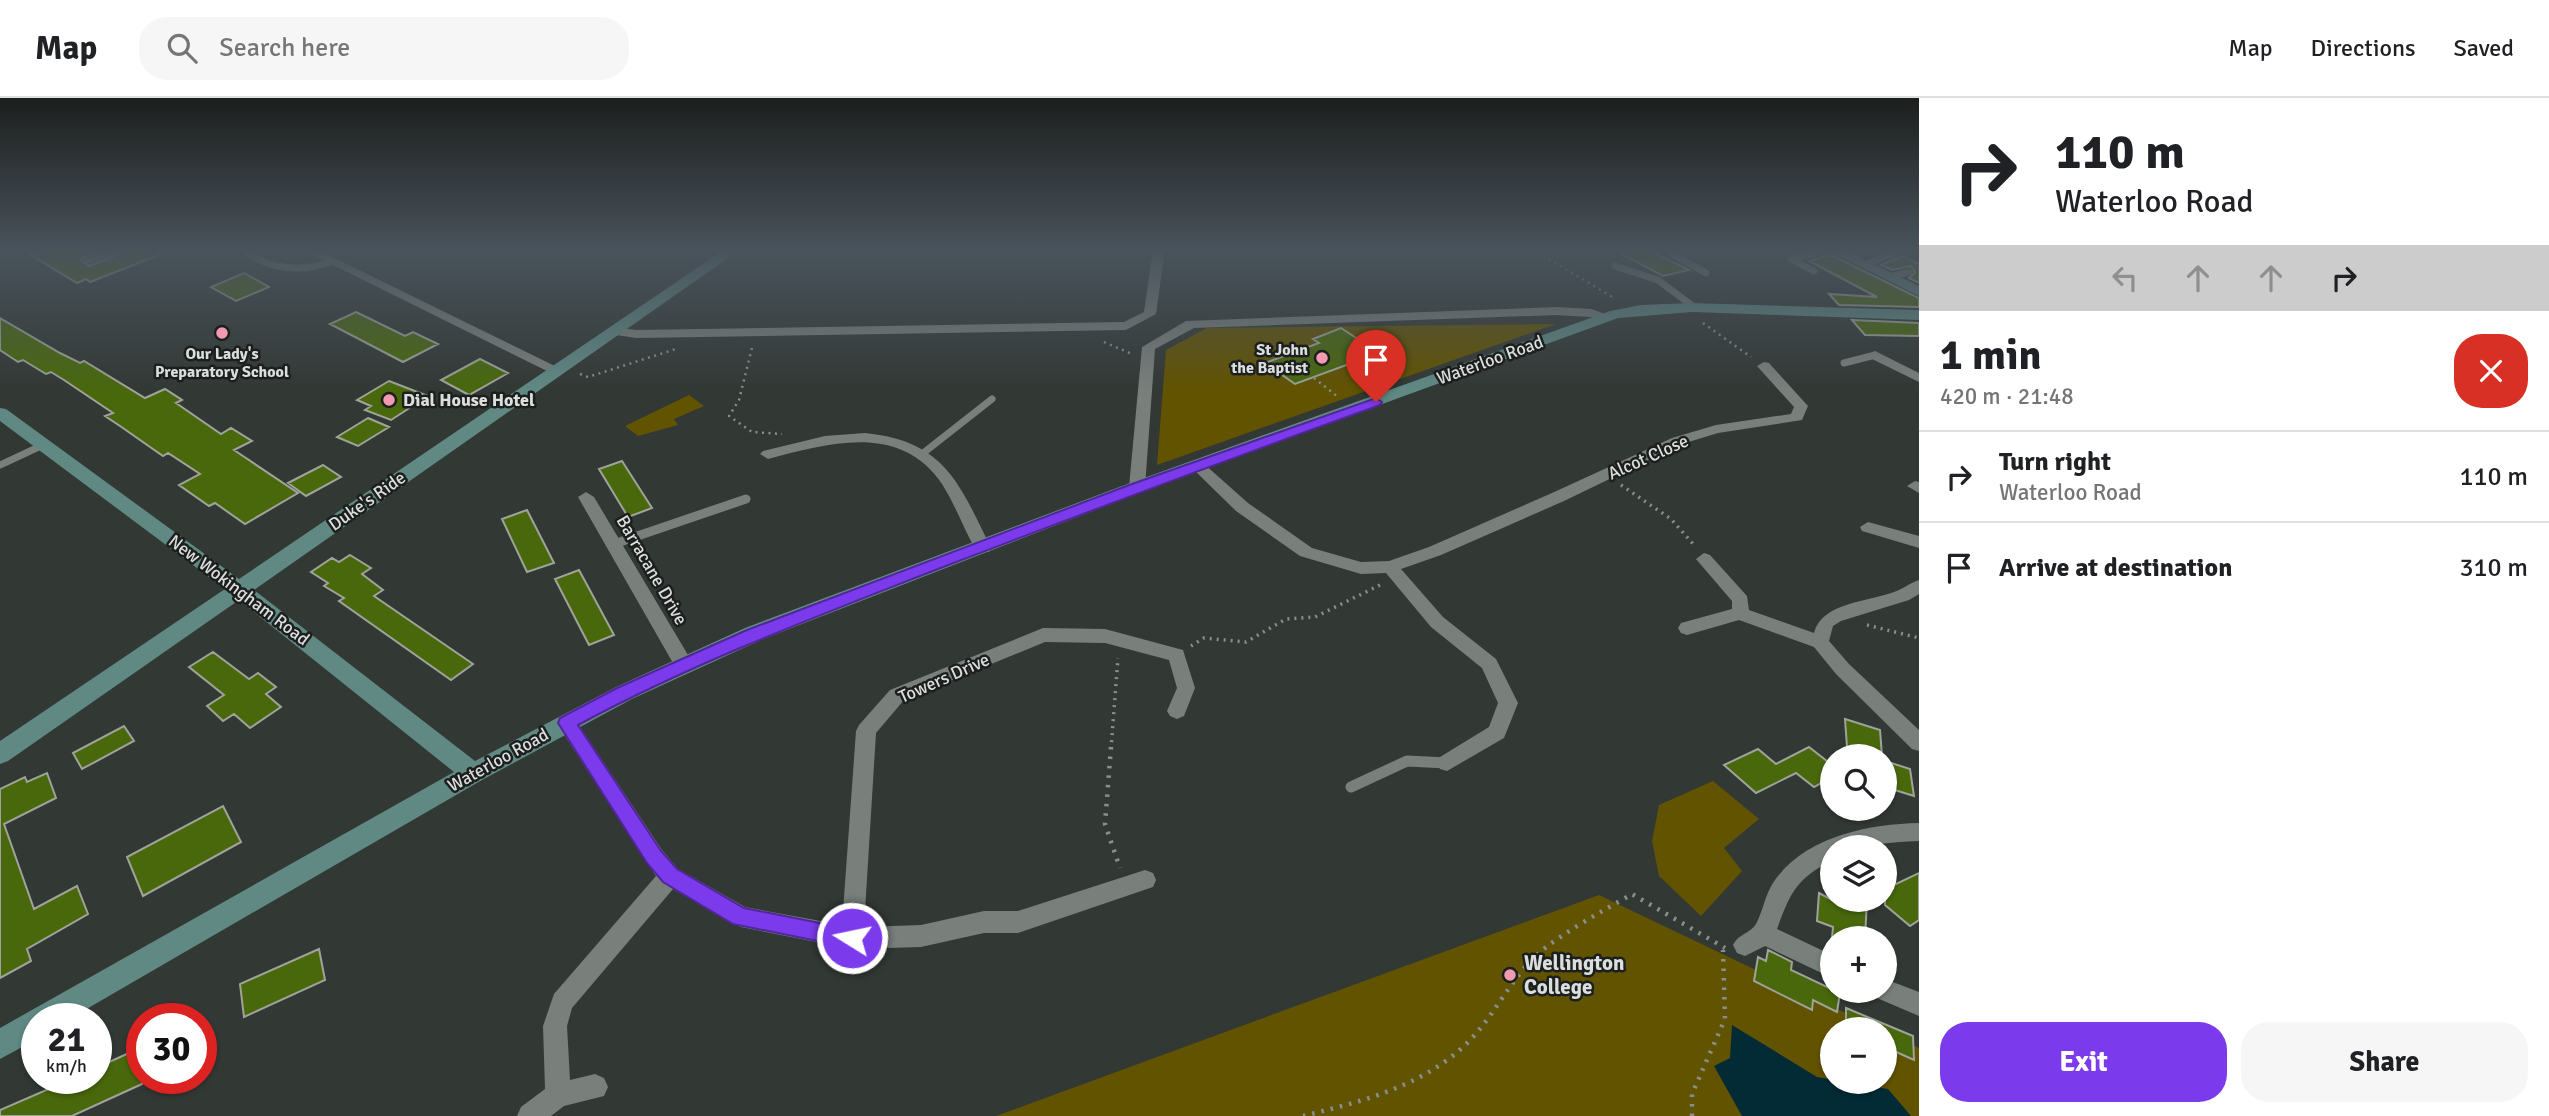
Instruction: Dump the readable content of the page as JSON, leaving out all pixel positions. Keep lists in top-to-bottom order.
{
  "streets": {
    "street": [
      "Waterloo Road",
      "Alcot Close",
      "Duke's Ride",
      "Barracane Drive",
      "New Wokingham Road",
      "Towers Drive"
    ]
  },
  "crossings": [
    ["Waterloo Road", "Alcot Close"],
    ["Waterloo Road", "Barracane Drive"],
    ["Waterloo Road", "New Wokingham Road"],
    ["Duke's Ride", "New Wokingham Road"]
  ],
  "places": [
    "Our Lady's Preparatory School",
    "St John the Baptist",
    "Dial House Hotel",
    "Wellington College"
  ],
  "page": {
    "header": "Map",
    "search": "Search here",
    "nav": ["Map", "Directions", "Saved"],
    "turn": ["110 m", "Waterloo Road"],
    "heading": ["1 min", "420 m · 21:48"],
    "list": [
      {
        "name": "Turn right",
        "note": "Waterloo Road",
        "value": "110 m"
      },
      {
        "name": "Arrive at destination",
        "value": "310 m"
      }
    ],
    "map_buttons": ["+", "−"],
    "speed": "21 km/h",
    "limit": "30",
    "buttons": ["Exit", "Share"]
  }
}
